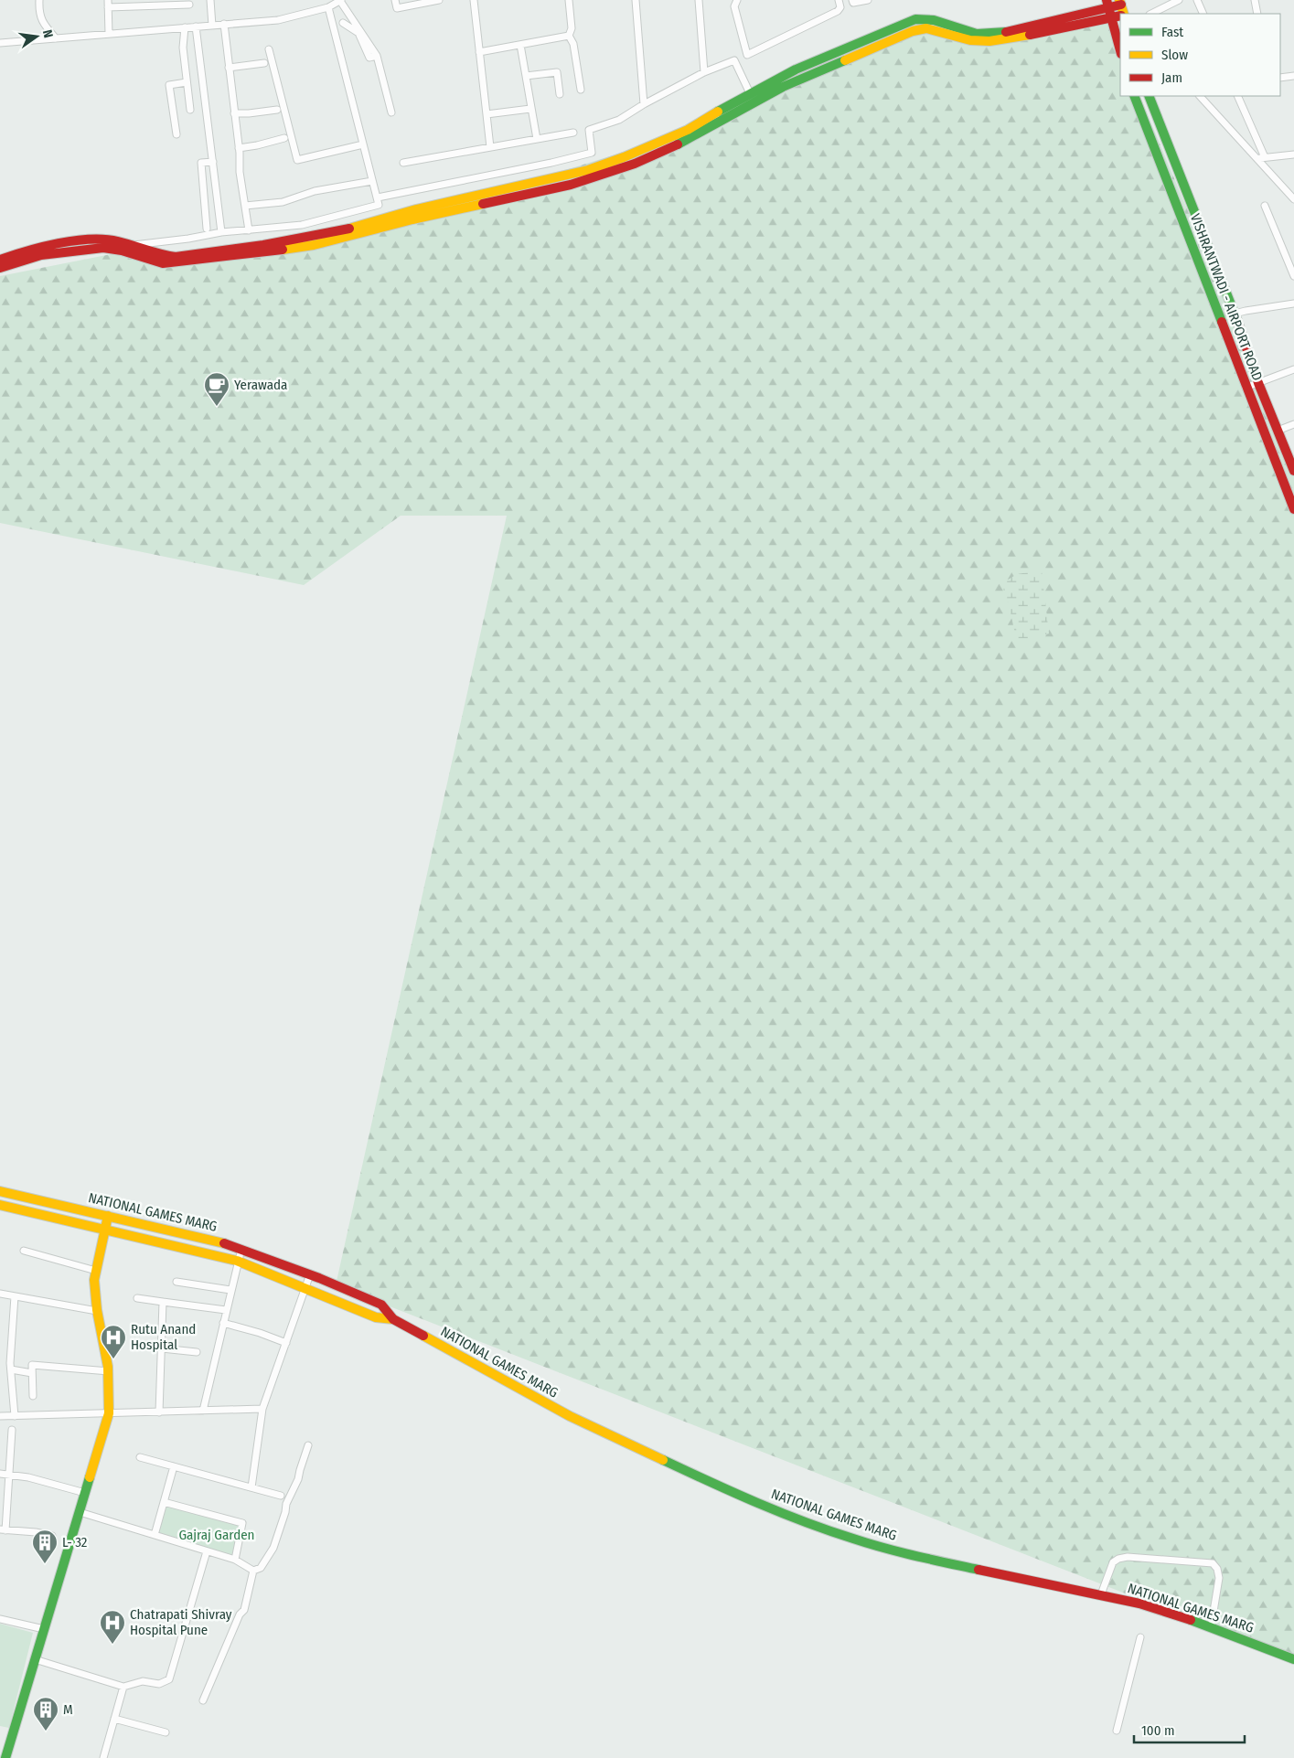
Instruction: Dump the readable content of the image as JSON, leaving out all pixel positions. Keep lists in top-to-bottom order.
{
  "streets": {
    "street": ["VISHRANTWADI - AIRPORT ROAD", "NATIONAL GAMES MARG"]
  },
  "parks": ["Gajraj Garden"],
  "places": {
    "cafe": ["Yerawada"],
    "hospital": ["Rutu Anand Hospital", "Chatrapati Shivray Hospital Pune"],
    "building": ["L- 32", "M"]
  },
  "legend": ["Fast", "Slow", "Jam"],
  "scale_bar": "100 m",
  "north": "right"
}
